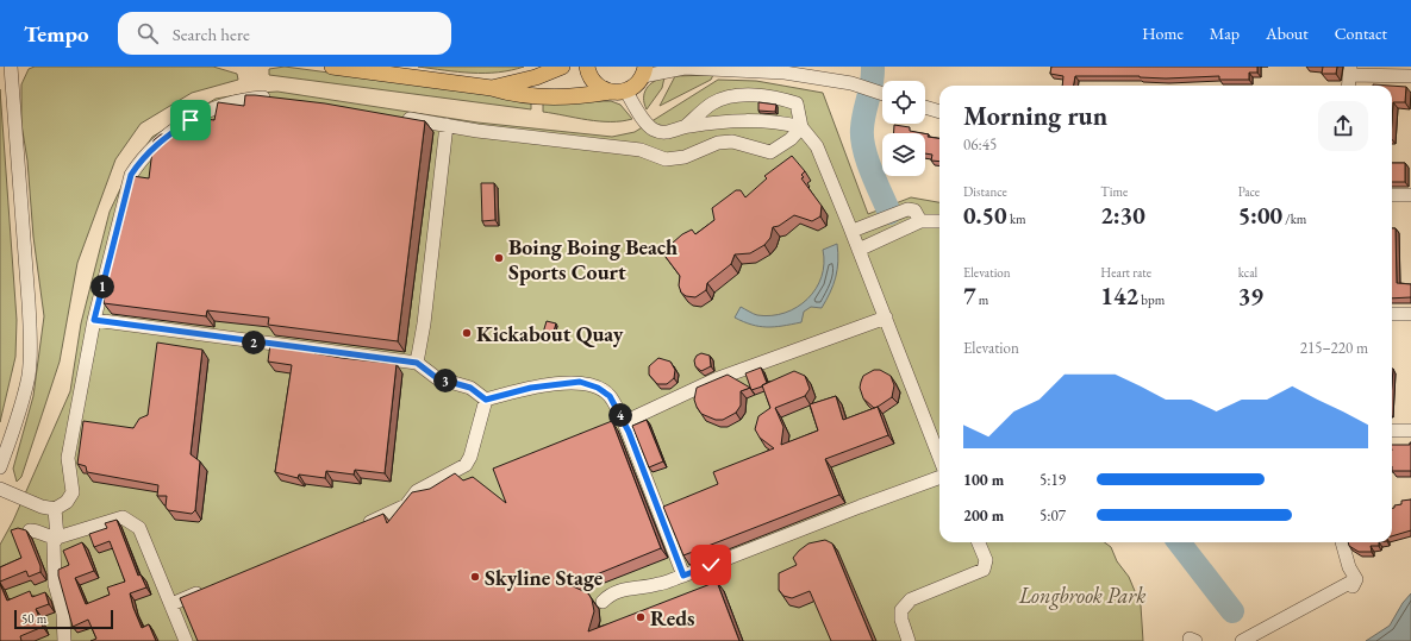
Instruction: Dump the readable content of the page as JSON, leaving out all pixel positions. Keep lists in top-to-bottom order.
{
  "parks": ["Longbrook Park"],
  "places": [
    "Boing Boing Beach Sports Court",
    "Kickabout Quay",
    "Skyline Stage",
    "Reds"
  ],
  "scale_bar": "50 m",
  "page": {
    "header": "Tempo",
    "search": "Search here",
    "nav": [
      "Home",
      "Map",
      "About",
      "Contact"
    ],
    "heading": ["Morning run", "06:45"],
    "stats": [
      ["Distance", "0.50 km"],
      ["Time", "2:30"],
      ["Pace", "5:00 /km"],
      ["Elevation", "7 m"],
      ["Heart rate", "142 bpm"],
      ["kcal", "39"]
    ],
    "pins": [
      "1",
      "2",
      "3",
      "4"
    ],
    "chart": ["Elevation", "215–220 m"],
    "list": [
      {
        "name": "100 m",
        "note": "5:19"
      },
      {
        "name": "200 m",
        "note": "5:07"
      }
    ],
    "scale": "50 m"
  }
}
